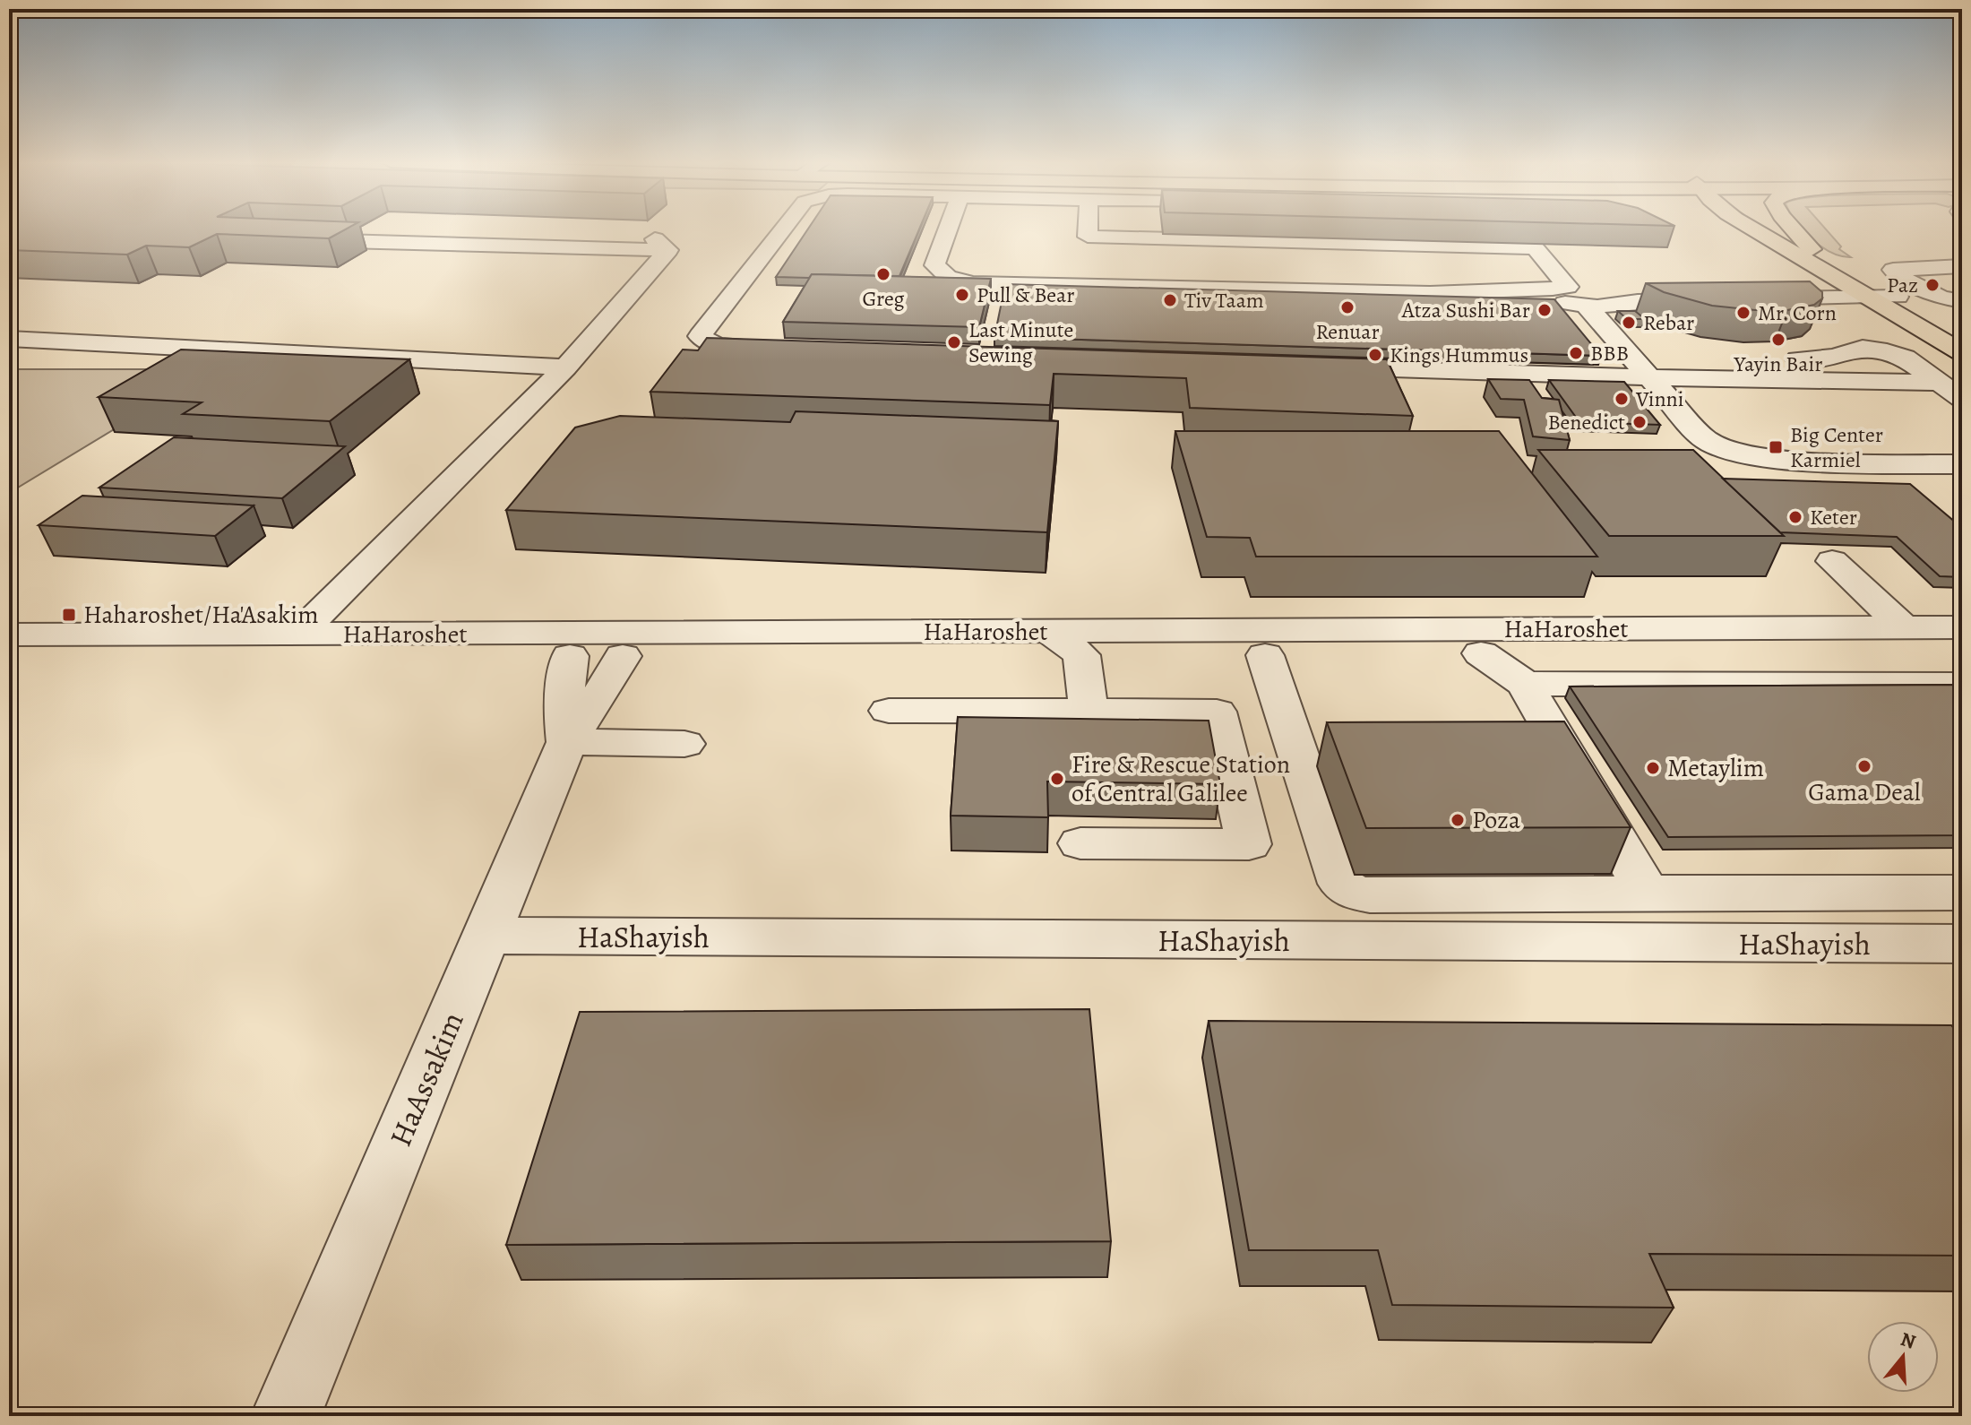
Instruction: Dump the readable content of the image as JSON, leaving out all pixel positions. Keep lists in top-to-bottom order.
{
  "streets": {
    "street": ["HaHaroshet", "HaShayish", "HaAssakim"]
  },
  "crossings": [
    ["HaHaroshet", "HaAssakim"],
    ["HaShayish", "HaAssakim"]
  ],
  "places": {
    "other": [
      "Greg",
      "Paz",
      "Pull & Bear",
      "Tiv Taam",
      "Renuar",
      "Atza Sushi Bar",
      "Mr. Corn",
      "Rebar",
      "Yayin Bair",
      "Last Minute Sewing",
      "BBB",
      "Kings Hummus",
      "Vinni",
      "Benedict",
      "Keter",
      "Gama Deal",
      "Metaylim",
      "Fire & Rescue Station of Central Galilee",
      "Poza"
    ],
    "transit": ["Big Center Karmiel", "Haharoshet/Ha'Asakim"]
  },
  "north": "top"
}
